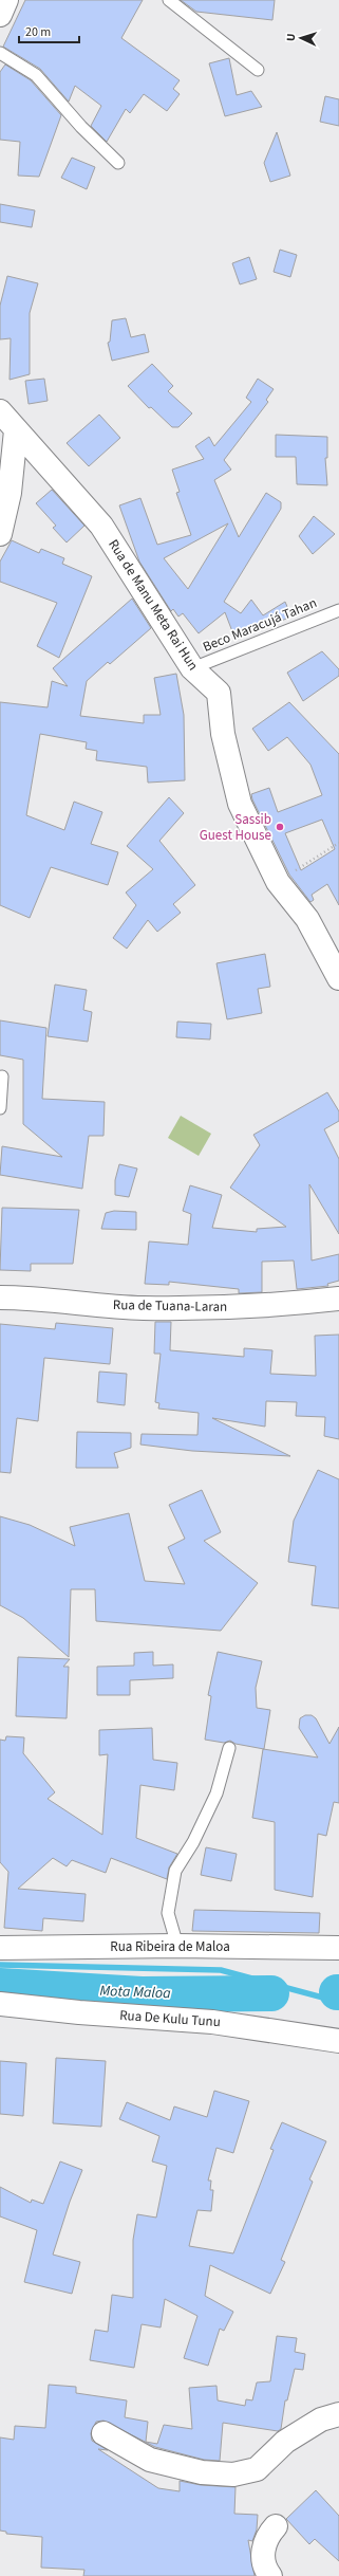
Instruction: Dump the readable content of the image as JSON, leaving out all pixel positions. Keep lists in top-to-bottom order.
{
  "streets": {
    "street": [
      "Rua de Manu Meta Rai Hun",
      "Rua de Tuana-Laran",
      "Rua Ribeira de Maloa",
      "Rua De Kulu Tunu"
    ],
    "lane": ["Beco Maracujá Tahan"]
  },
  "crossings": [
    ["Rua de Manu Meta Rai Hun", "Beco Maracujá Tahan"]
  ],
  "water": ["Mota Maloa"],
  "places": ["Sassib Guest House"],
  "scale_bar": "20 m",
  "north": "left"
}
